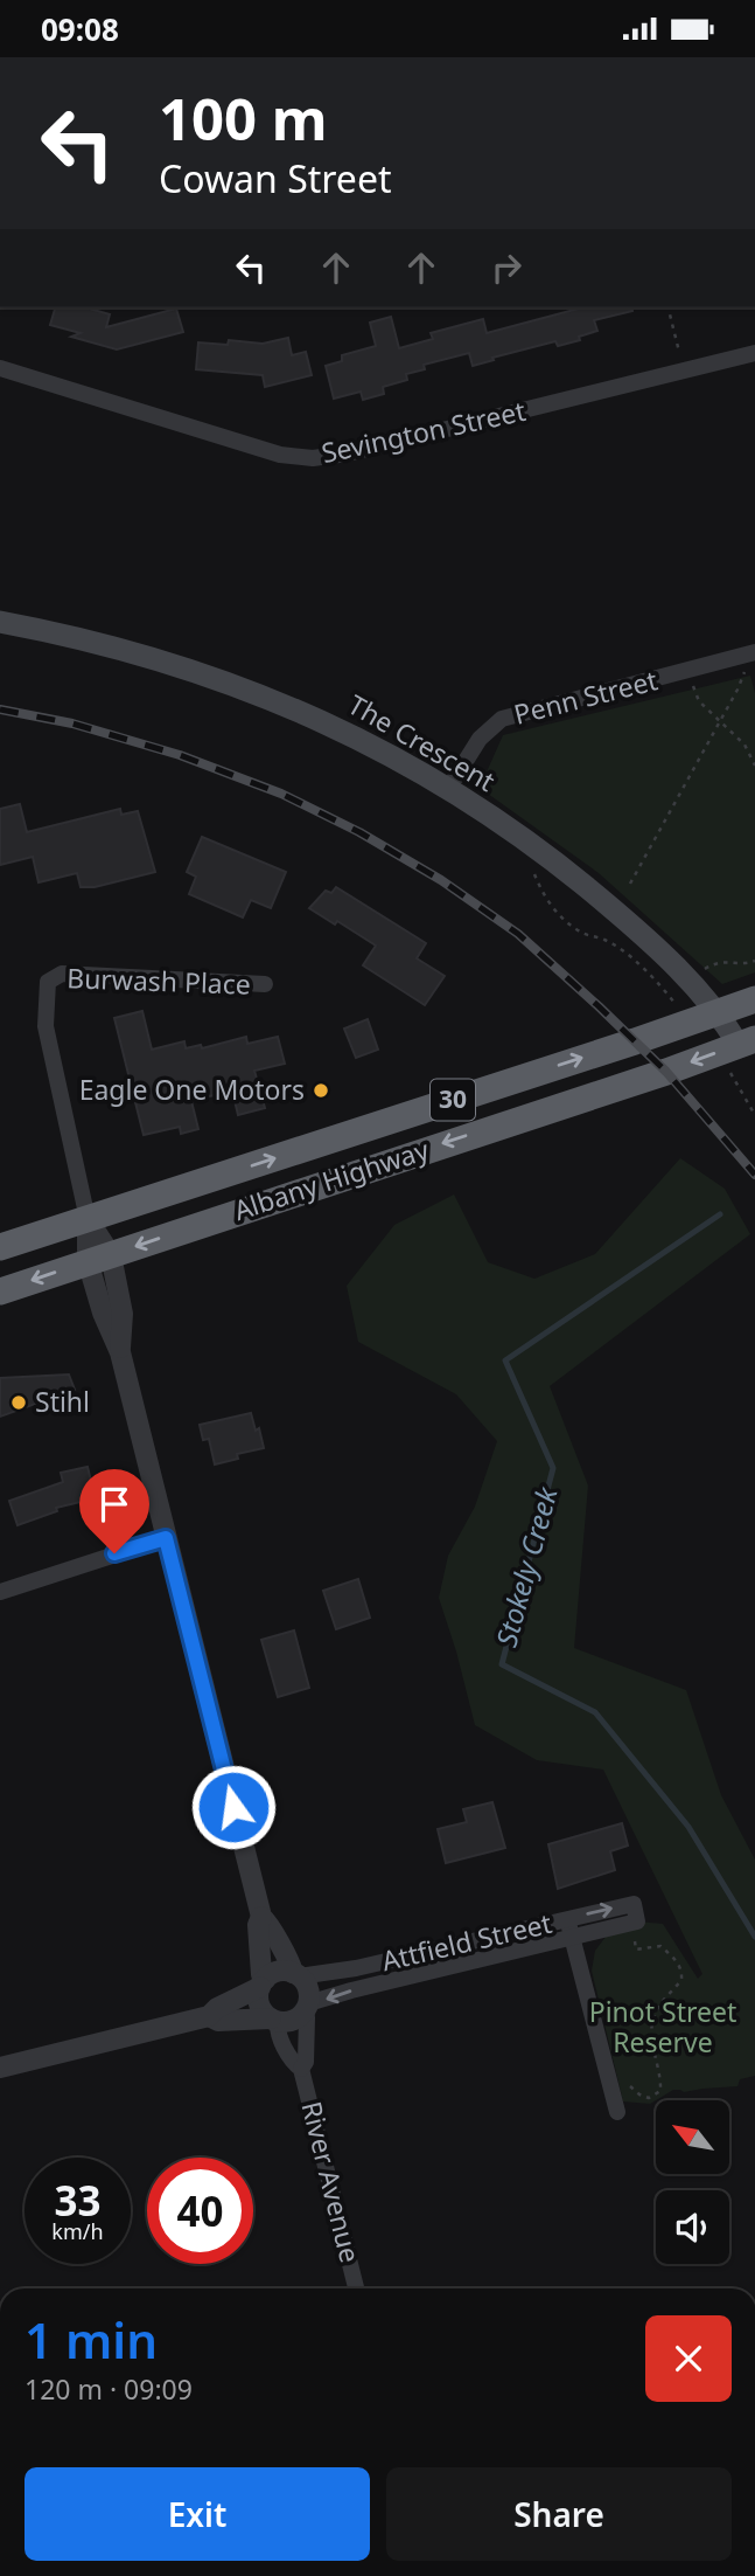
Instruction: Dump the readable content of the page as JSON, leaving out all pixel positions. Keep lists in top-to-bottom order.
{
  "streets": {
    "highway": ["30", "Albany Highway"],
    "main road": ["The Crescent"],
    "street": [
      "Sevington Street",
      "Penn Street",
      "Burwash Place",
      "Attfield Street",
      "River Avenue"
    ]
  },
  "crossings": [
    ["Penn Street", "The Crescent"],
    ["The Crescent", "Albany Highway"],
    ["Burwash Place", "Albany Highway"],
    ["Attfield Street", "River Avenue"]
  ],
  "water": ["Stokely Creek"],
  "parks": ["Pinot Street Reserve"],
  "places": ["Eagle One Motors", "Stihl"],
  "north": "top left",
  "page": {
    "status": "09:08",
    "turn": ["100 m", "Cowan Street"],
    "speed": "33 km/h",
    "limit": "40",
    "heading": ["1 min", "120 m · 09:09"],
    "buttons": ["Exit", "Share"]
  }
}
